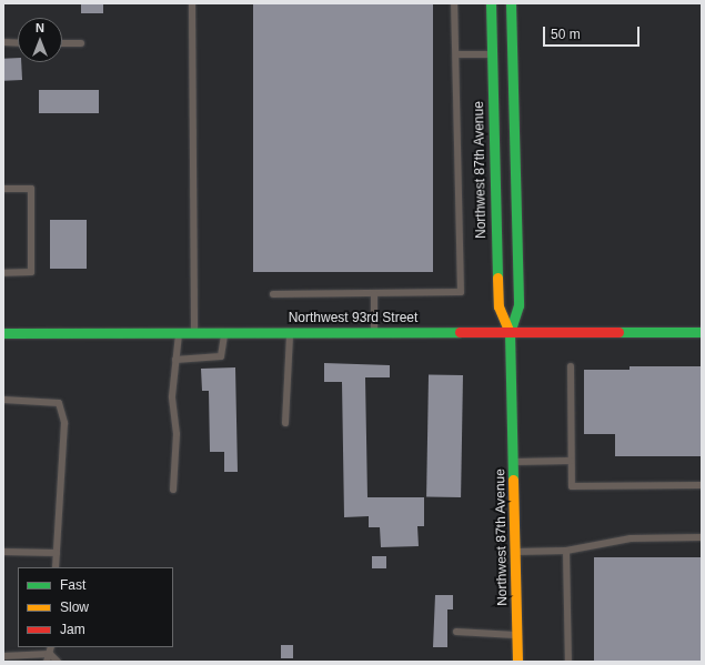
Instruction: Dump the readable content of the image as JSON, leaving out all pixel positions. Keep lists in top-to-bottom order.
{
  "streets": {
    "main road": ["Northwest 87th Avenue", "Northwest 93rd Street"]
  },
  "crossings": [
    ["Northwest 87th Avenue", "Northwest 93rd Street"]
  ],
  "legend": ["Fast", "Slow", "Jam"],
  "scale_bar": "50 m",
  "north": "top"
}
